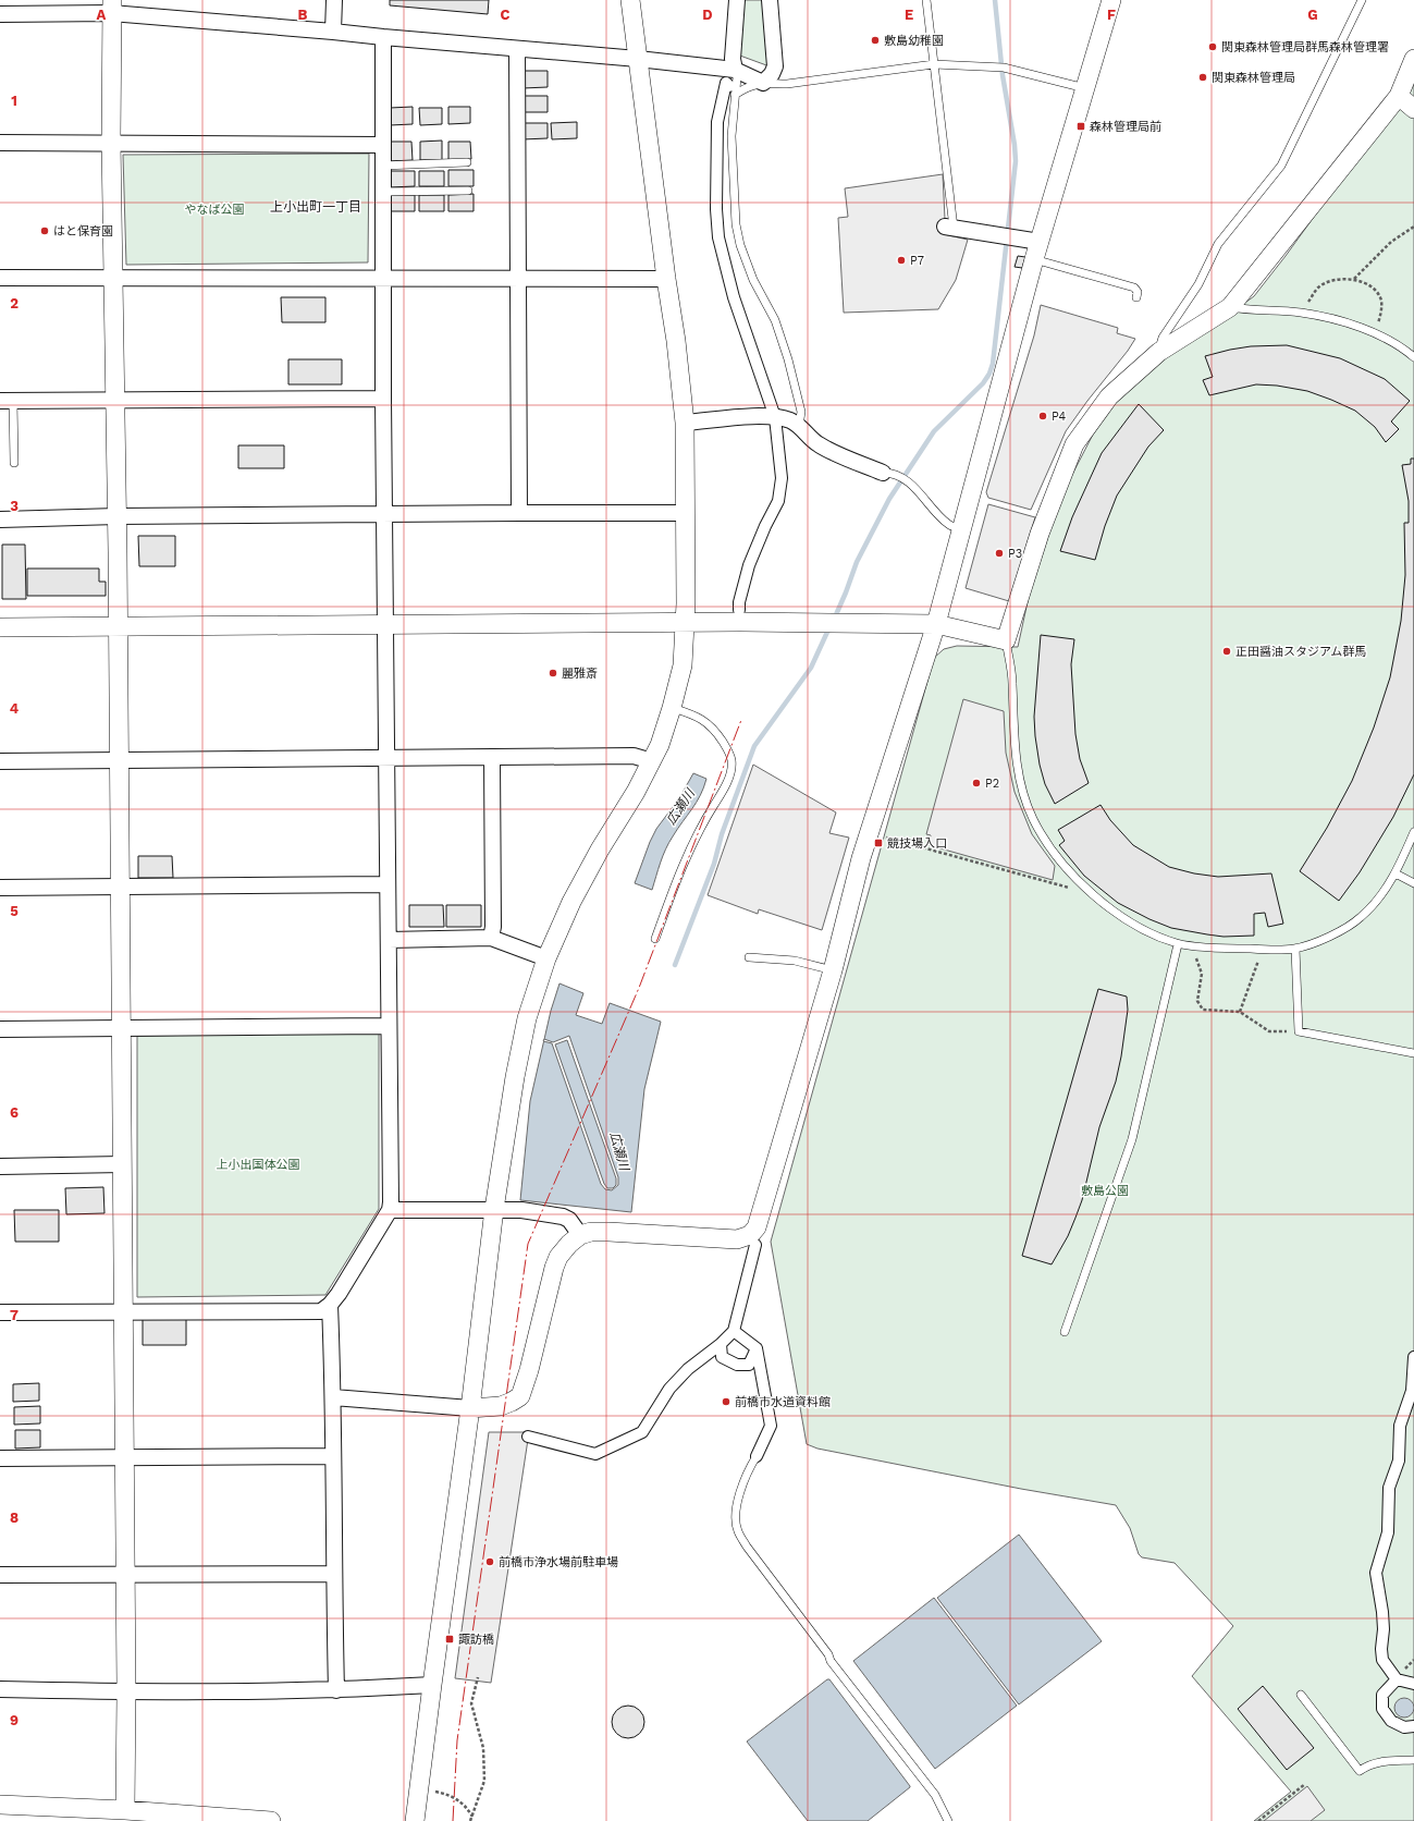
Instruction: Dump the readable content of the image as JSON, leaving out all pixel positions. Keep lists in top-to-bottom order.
{
  "districts": ["上小出町一丁目"],
  "water": ["広瀬川"],
  "parks": ["やなば公園", "上小出国体公園", "敷島公園"],
  "places": {
    "other": [
      "敷島幼稚園",
      "関東森林管理局群馬森林管理署",
      "関東森林管理局",
      "はと保育園",
      "P7",
      "P4",
      "P3",
      "正田醤油スタジアム群馬",
      "麗雅斎",
      "P2",
      "前橋市水道資料館",
      "前橋市浄水場前駐車場"
    ],
    "transit": ["森林管理局前", "競技場入口", "諏訪橋"]
  },
  "grid": {
    "columns": [
      "A",
      "B",
      "C",
      "D",
      "E",
      "F",
      "G"
    ],
    "rows": [
      "1",
      "2",
      "3",
      "4",
      "5",
      "6",
      "7",
      "8",
      "9"
    ]
  }
}
